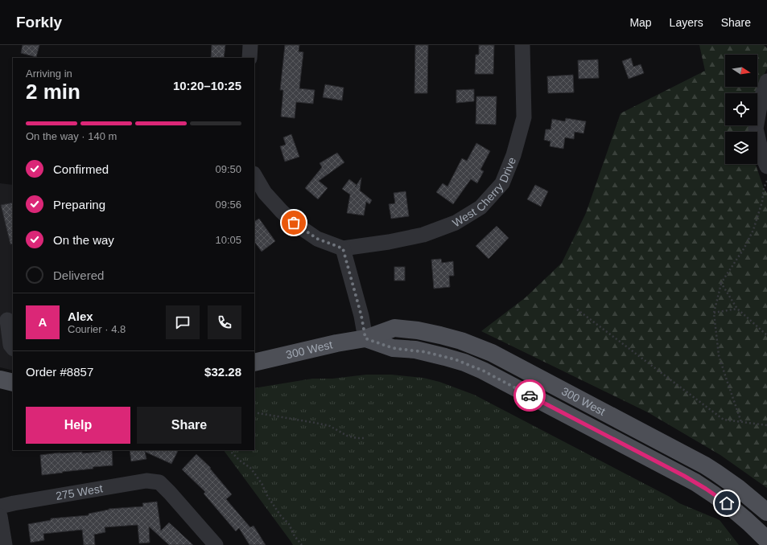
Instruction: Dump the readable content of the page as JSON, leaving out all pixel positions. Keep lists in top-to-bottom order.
{
  "streets": {
    "main road": ["300 West"],
    "street": ["West Cherry Drive", "275 West"]
  },
  "north": "right",
  "page": {
    "header": "Forkly",
    "nav": ["Map", "Layers", "Share"],
    "heading": ["2 min", "Arriving in", "10:20–10:25"],
    "panel": [
      "Alex",
      "Courier · 4.8",
      "Order #8857",
      "$32.28"
    ],
    "bar": "On the way · 140 m",
    "list": [
      ["Confirmed", "09:50"],
      ["Preparing", "09:56"],
      ["On the way", "10:05"],
      "Delivered"
    ],
    "round": "A",
    "buttons": ["Help", "Share"]
  }
}
